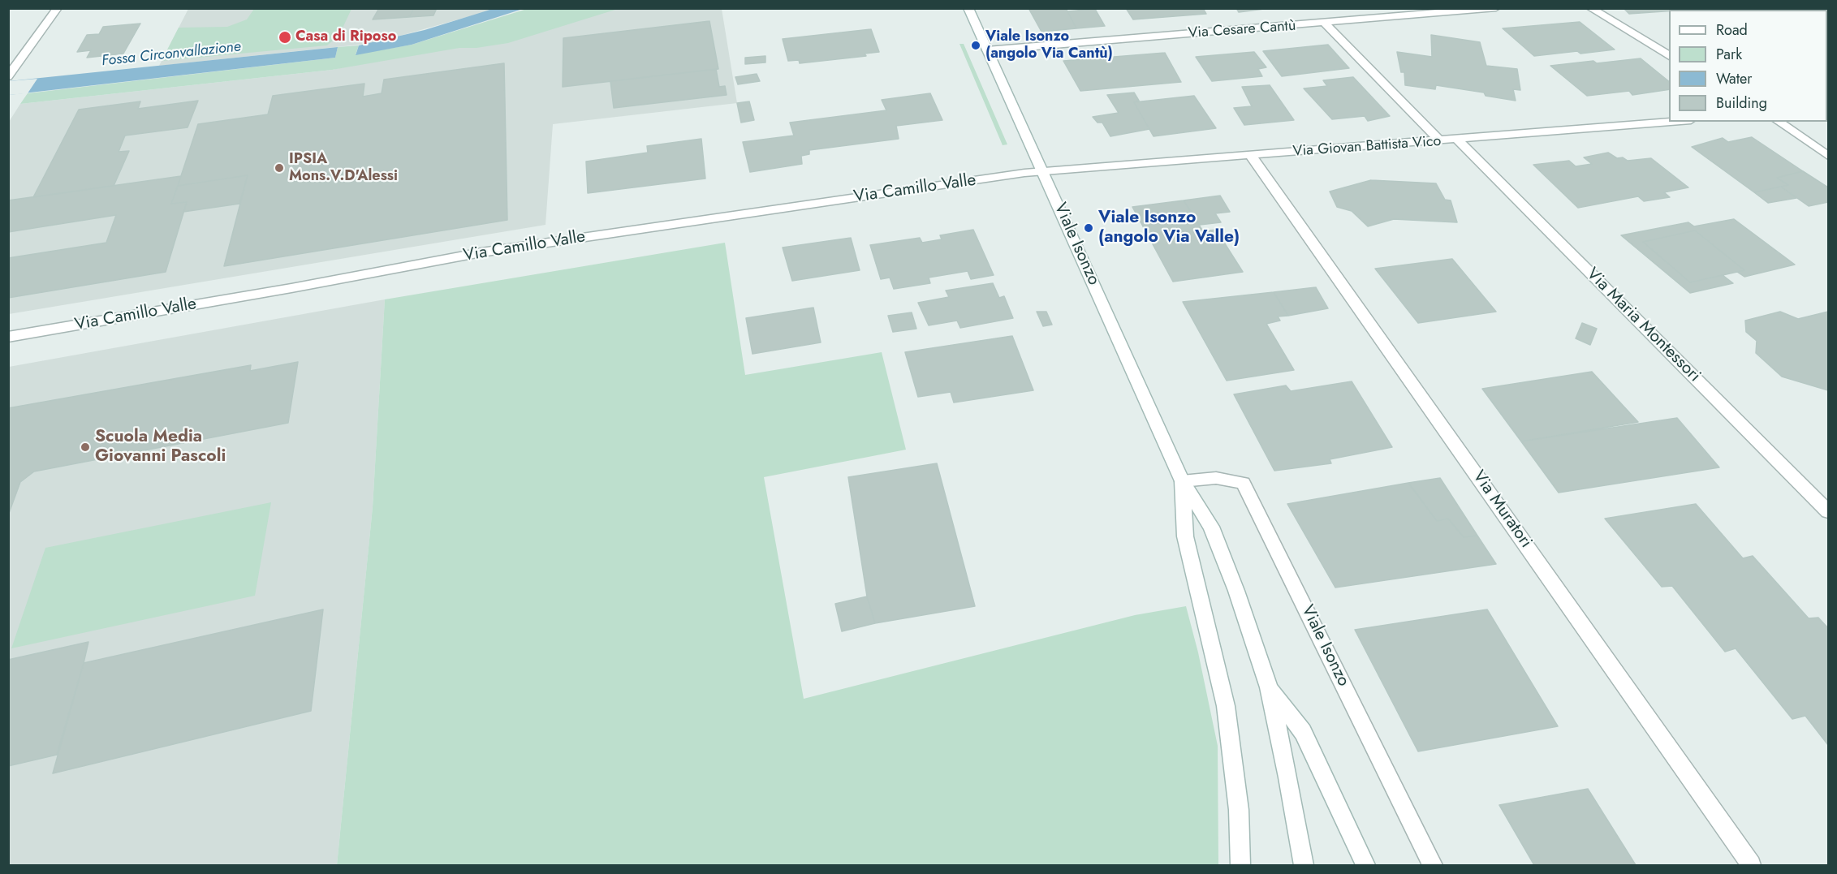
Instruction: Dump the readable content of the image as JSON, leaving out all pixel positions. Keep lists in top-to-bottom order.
{
  "streets": {
    "street": [
      "Via Cesare Cantù",
      "Via Giovan Battista Vico",
      "Via Camillo Valle",
      "Viale Isonzo",
      "Via Maria Montessori",
      "Via Muratori"
    ]
  },
  "crossings": [
    ["Via Cesare Cantù", "Viale Isonzo"],
    ["Via Giovan Battista Vico", "Via Camillo Valle"],
    ["Via Giovan Battista Vico", "Viale Isonzo"],
    ["Via Giovan Battista Vico", "Via Maria Montessori"],
    ["Via Giovan Battista Vico", "Via Muratori"],
    ["Via Camillo Valle", "Viale Isonzo"]
  ],
  "water": ["Fossa Circonvallazione"],
  "places": [
    "Casa di Riposo",
    "Viale Isonzo (angolo Via Cantù)",
    "IPSIA Mons.V.D'Alessi",
    "Viale Isonzo (angolo Via Valle)",
    "Scuola Media Giovanni Pascoli"
  ],
  "legend": [
    "Road",
    "Park",
    "Water",
    "Building"
  ]
}
